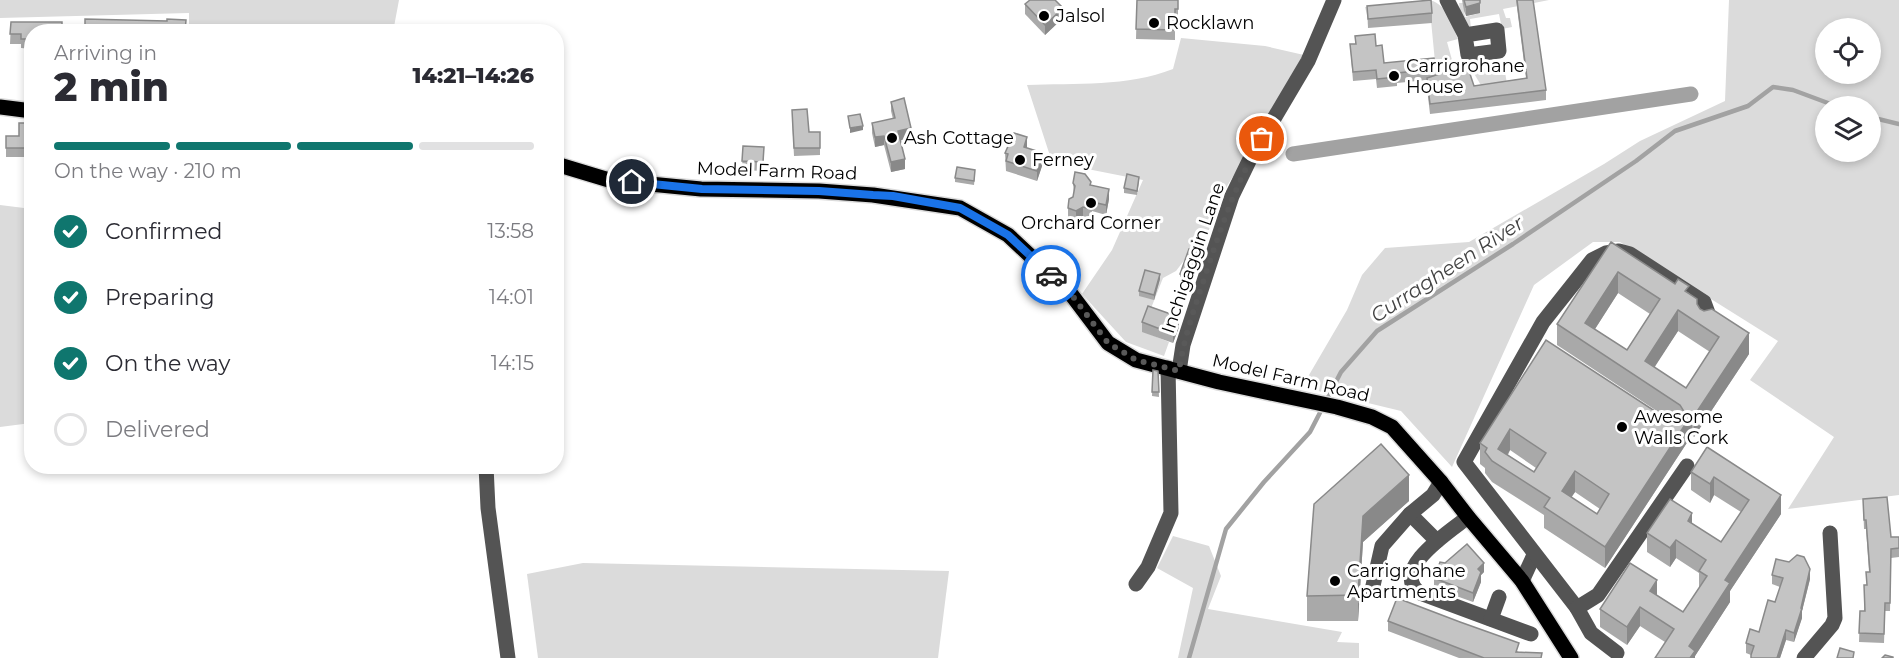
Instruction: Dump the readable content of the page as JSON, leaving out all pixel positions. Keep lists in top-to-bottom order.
{
  "streets": {
    "main road": ["Model Farm Road"],
    "street": ["Inchigaggin Lane"]
  },
  "crossings": [
    ["Model Farm Road", "Inchigaggin Lane"]
  ],
  "water": ["Curragheen River"],
  "places": [
    "Jalsol",
    "Rocklawn",
    "Carrigrohane House",
    "Ash Cottage",
    "Ferney",
    "Orchard Corner",
    "Awesome Walls Cork",
    "Carrigrohane Apartments"
  ],
  "page": {
    "heading": ["2 min", "Arriving in", "14:21–14:26"],
    "bar": "On the way · 210 m",
    "list": [
      ["Confirmed", "13:58"],
      ["Preparing", "14:01"],
      ["On the way", "14:15"],
      "Delivered"
    ]
  }
}
